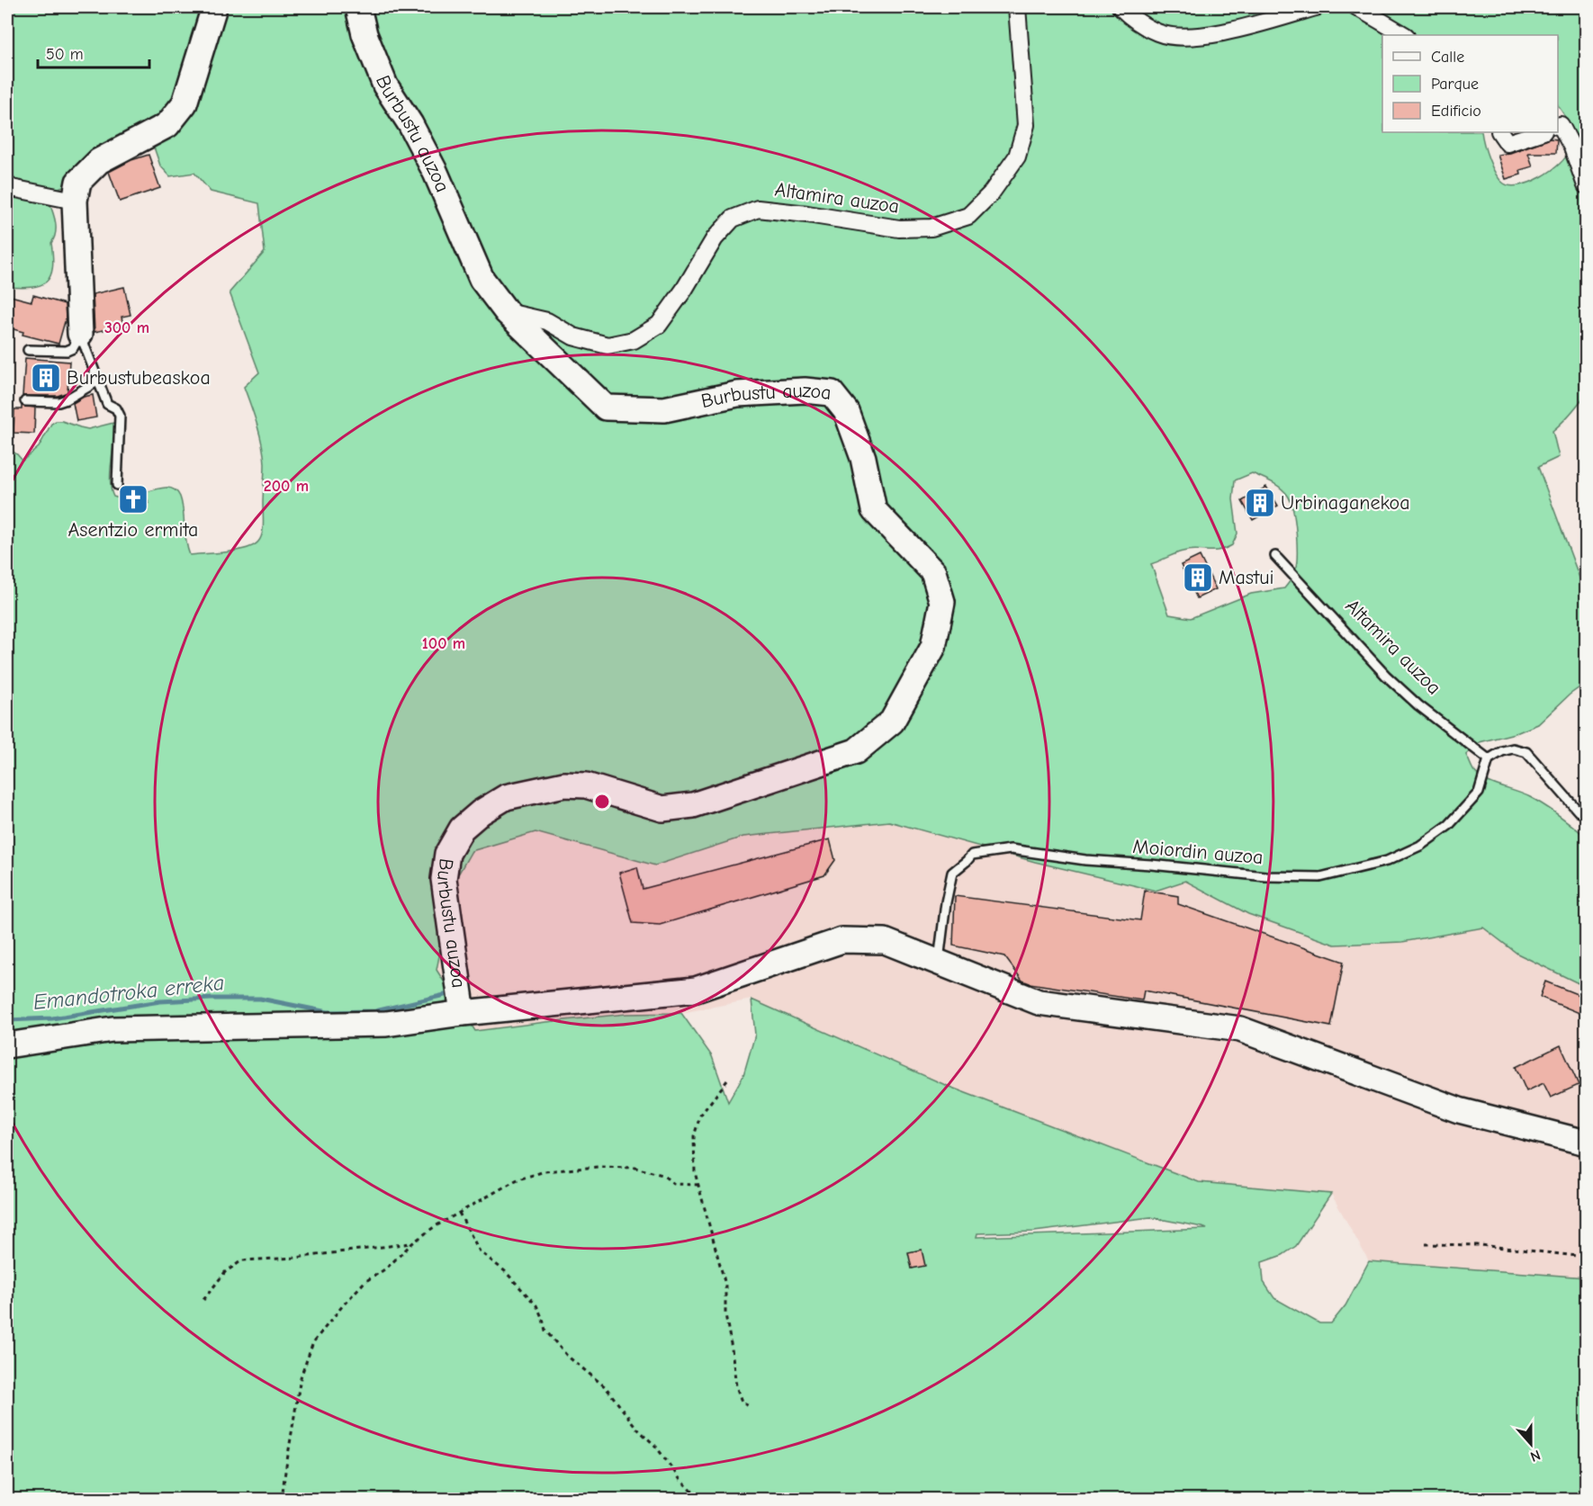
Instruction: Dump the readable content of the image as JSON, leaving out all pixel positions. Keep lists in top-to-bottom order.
{
  "streets": {
    "street": ["Burbustu auzoa", "Altamira auzoa"],
    "lane": ["Moiordin auzoa"]
  },
  "crossings": [
    ["Burbustu auzoa", "Altamira auzoa"],
    ["Altamira auzoa", "Moiordin auzoa"]
  ],
  "water": ["Emandotroka erreka"],
  "places": {
    "building": ["Burbustubeaskoa", "Urbinaganekoa", "Mastui"],
    "church": ["Asentzio ermita"]
  },
  "legend": ["Calle", "Parque", "Edificio"],
  "scale_bar": "50 m",
  "north": "bottom",
  "rings": ["300 m", "200 m", "100 m"]
}
